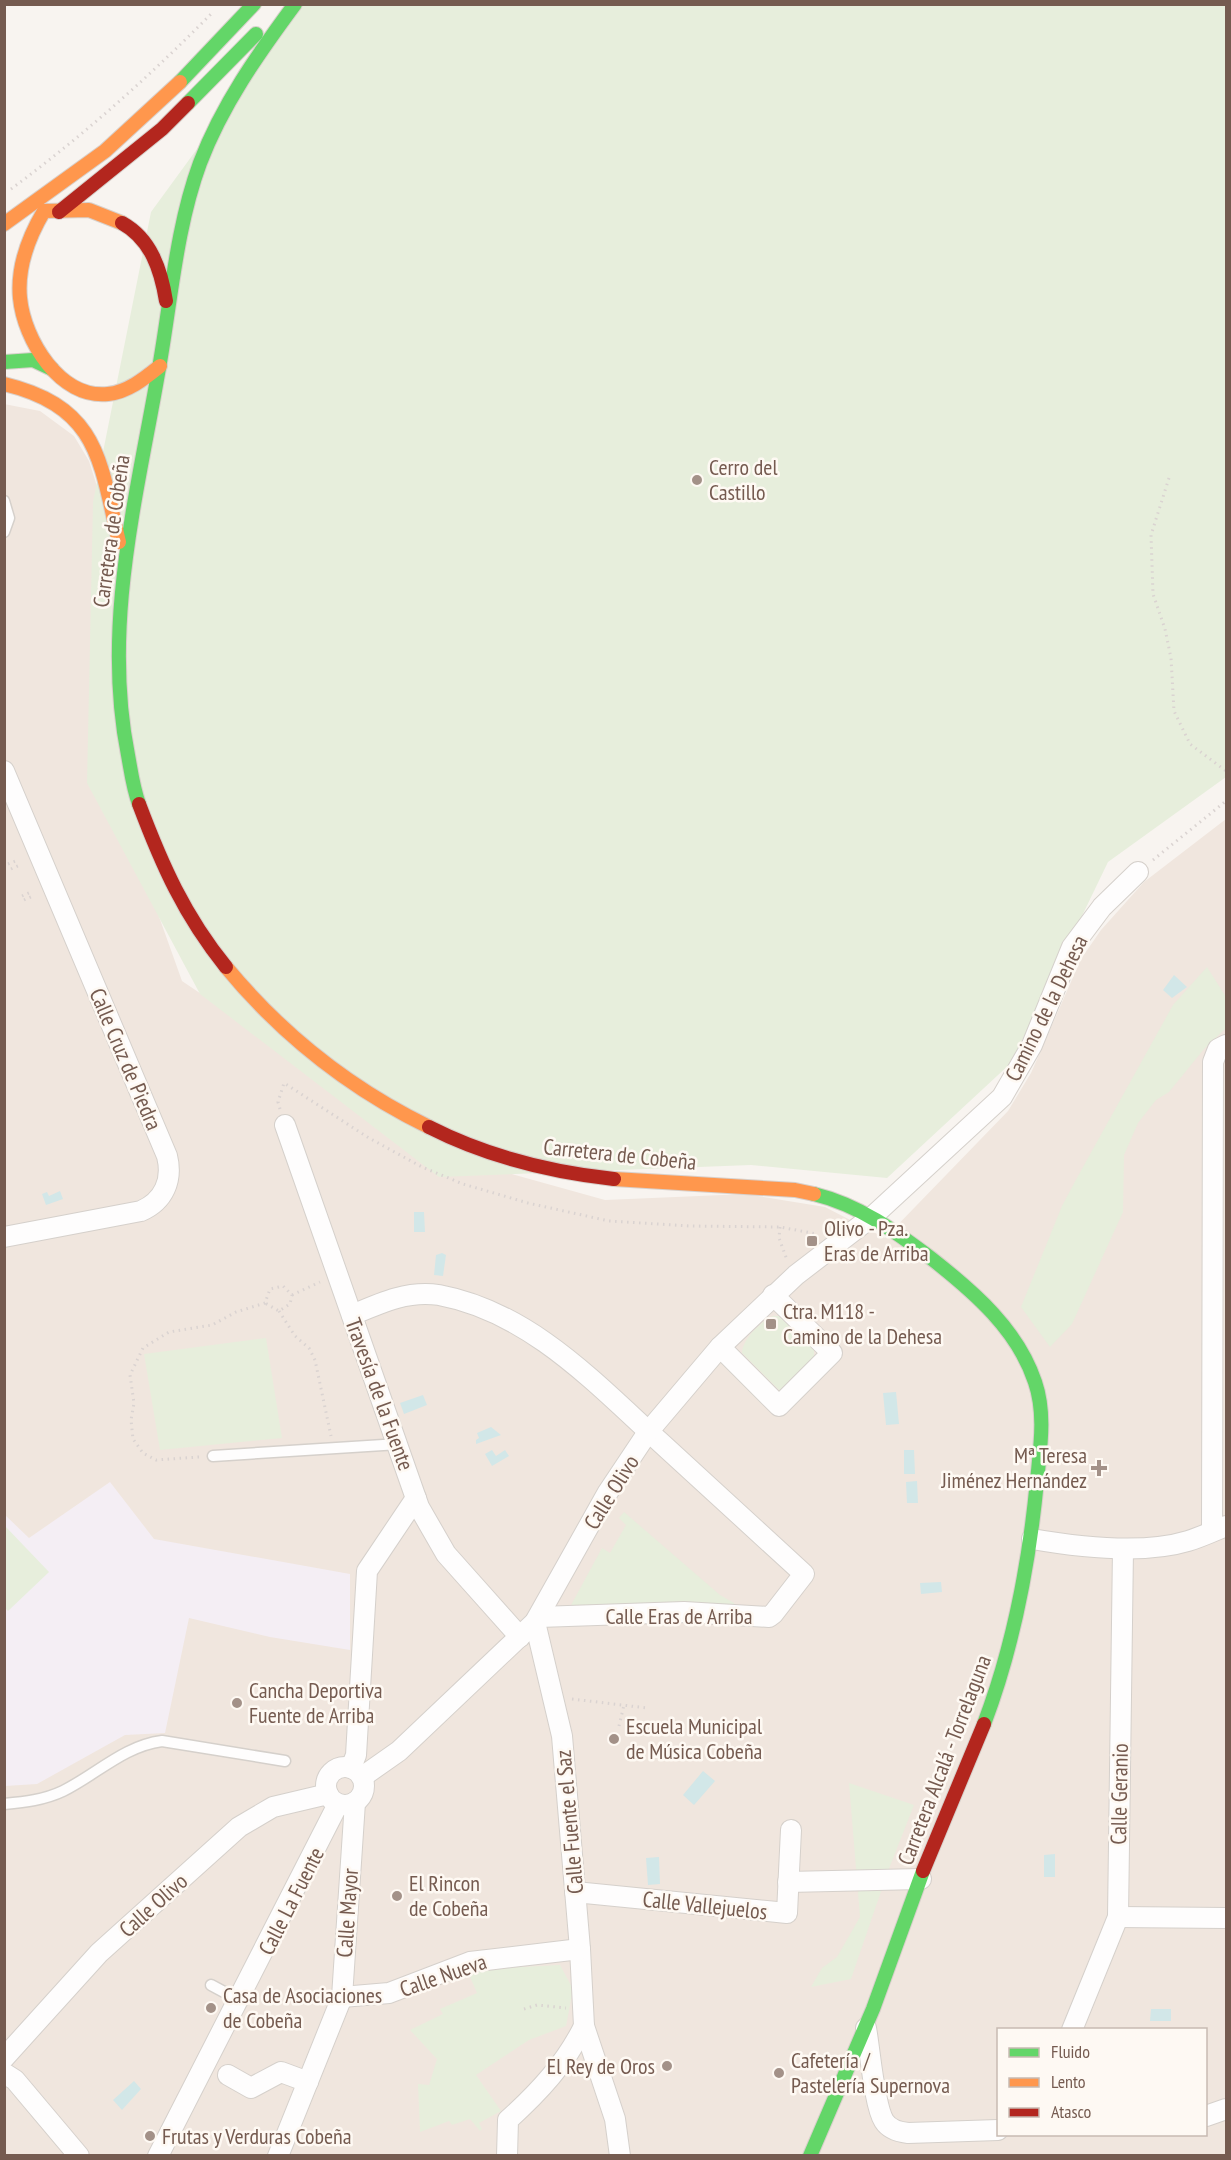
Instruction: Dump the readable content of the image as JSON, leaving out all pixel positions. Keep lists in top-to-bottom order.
{
  "streets": {
    "street": [
      "Carretera de Cobeña",
      "Camino de la Dehesa",
      "Calle Cruz de Piedra",
      "Travesía de la Fuente",
      "Calle Olivo",
      "Calle Eras de Arriba",
      "Carretera Alcalá - Torrelaguna",
      "Calle Geranio",
      "Calle Fuente el Saz",
      "Calle La Fuente",
      "Calle Vallejuelos",
      "Calle Mayor",
      "Calle Nueva"
    ]
  },
  "crossings": [
    ["Carretera de Cobeña", "Camino de la Dehesa"],
    ["Carretera de Cobeña", "Calle Olivo"],
    ["Carretera de Cobeña", "Carretera Alcalá - Torrelaguna"],
    ["Camino de la Dehesa", "Calle Olivo"],
    ["Camino de la Dehesa", "Carretera Alcalá - Torrelaguna"],
    ["Travesía de la Fuente", "Calle Olivo"],
    ["Calle Olivo", "Calle Eras de Arriba"],
    ["Calle Olivo", "Carretera Alcalá - Torrelaguna"],
    ["Calle Olivo", "Calle Fuente el Saz"],
    ["Calle Olivo", "Calle La Fuente"],
    ["Calle Olivo", "Calle Mayor"],
    ["Calle Eras de Arriba", "Calle Fuente el Saz"],
    ["Calle Fuente el Saz", "Calle Vallejuelos"],
    ["Calle Fuente el Saz", "Calle Nueva"],
    ["Calle La Fuente", "Calle Mayor"],
    ["Calle Mayor", "Calle Nueva"]
  ],
  "places": {
    "other": [
      "Cerro del Castillo",
      "Cancha Deportiva Fuente de Arriba",
      "Escuela Municipal de Música Cobeña",
      "El Rincon de Cobeña",
      "Casa de Asociaciones de Cobeña",
      "El Rey de Oros",
      "Cafetería / Pastelería Supernova",
      "Frutas y Verduras Cobeña"
    ],
    "transit": ["Olivo - Pza. Eras de Arriba", "Ctra. M118 - Camino de la Dehesa"],
    "health": ["Mª Teresa Jiménez Hernández"]
  },
  "legend": ["Fluido", "Lento", "Atasco"]
}
